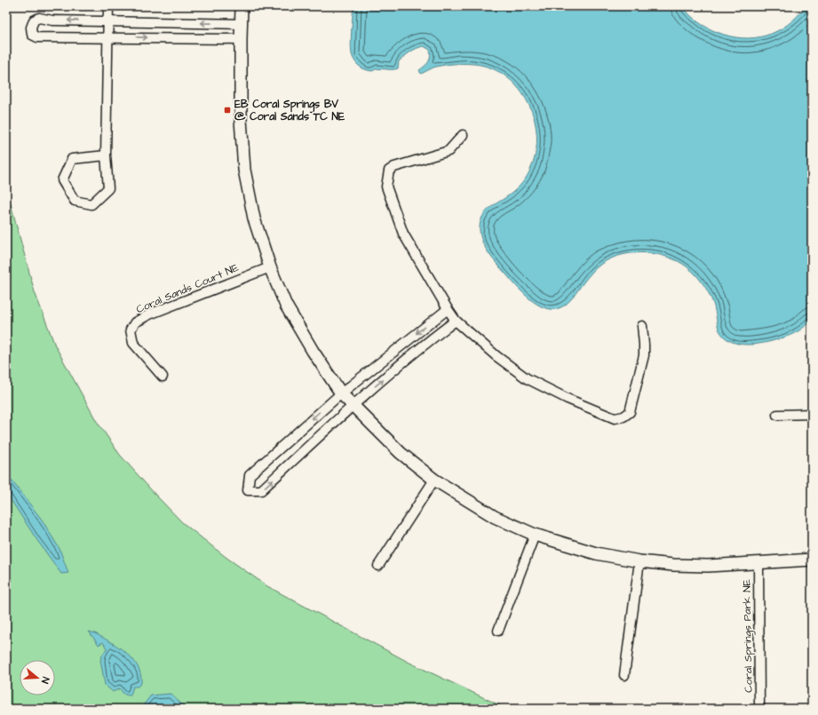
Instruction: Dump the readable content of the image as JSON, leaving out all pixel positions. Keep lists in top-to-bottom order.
{
  "streets": {
    "street": ["Coral Sands Court NE", "Coral Springs Park NE"]
  },
  "places": {
    "transit": ["EB Coral Springs BV @ Coral Sands TC NE"]
  },
  "north": "right"
}
